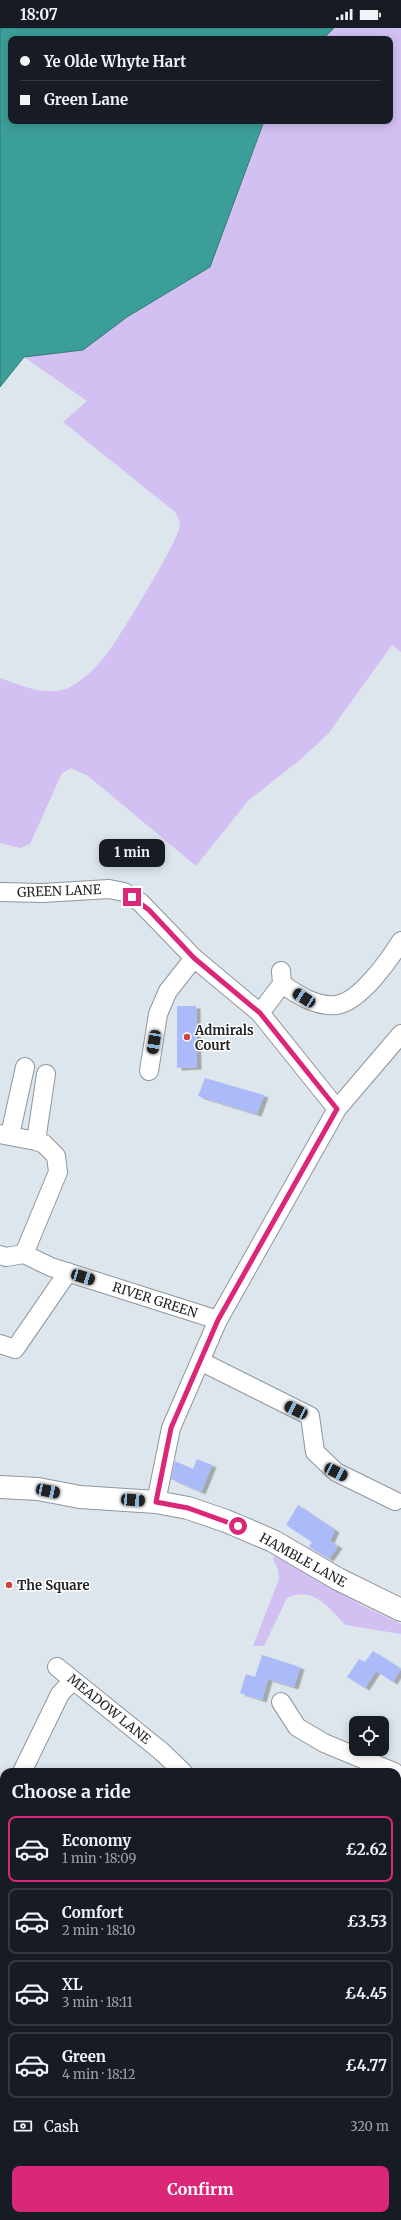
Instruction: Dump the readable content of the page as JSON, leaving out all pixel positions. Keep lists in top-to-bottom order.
{
  "streets": {
    "main road": ["HAMBLE LANE"],
    "street": ["GREEN LANE", "RIVER GREEN", "MEADOW LANE"]
  },
  "places": ["Admirals Court", "The Square"],
  "page": {
    "status": "18:07",
    "banner": ["Ye Olde Whyte Hart", "Green Lane"],
    "bubble": "1 min",
    "heading": "Choose a ride",
    "list": [
      {
        "name": "Economy",
        "note": "1 min · 18:09",
        "value": "£2.62"
      },
      {
        "name": "Comfort",
        "note": "2 min · 18:10",
        "value": "£3.53"
      },
      {
        "name": "XL",
        "note": "3 min · 18:11",
        "value": "£4.45"
      },
      {
        "name": "Green",
        "note": "4 min · 18:12",
        "value": "£4.77"
      }
    ],
    "pay": ["Cash", "320 m"],
    "buttons": "Confirm"
  }
}
